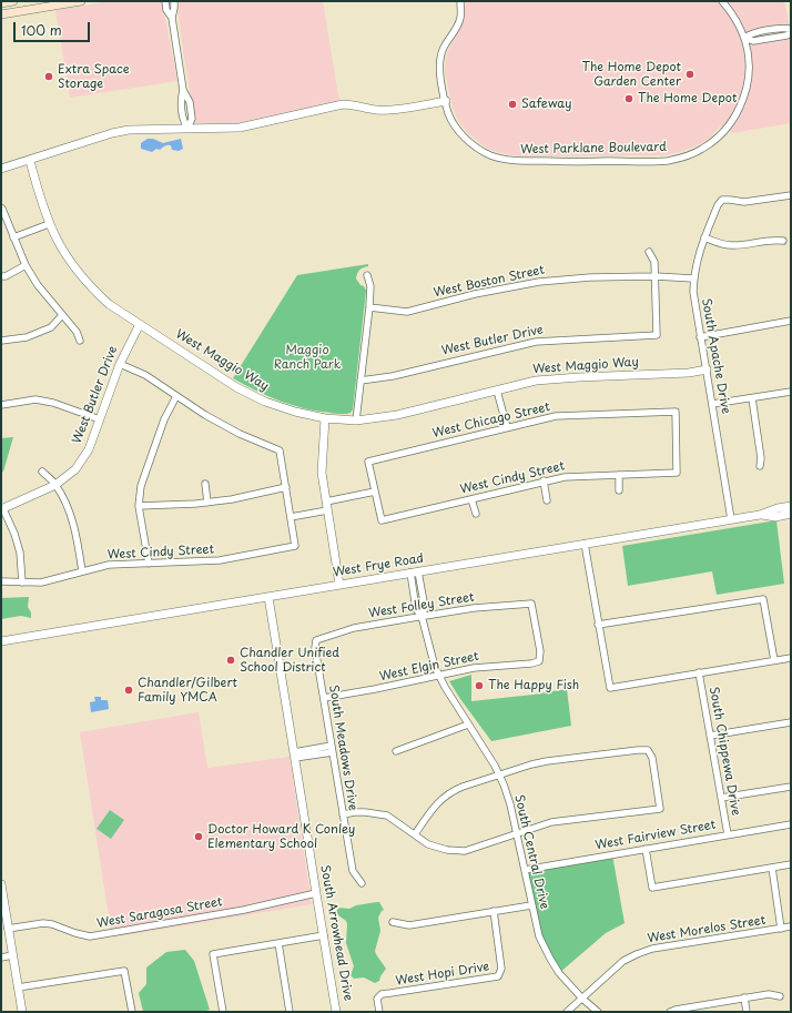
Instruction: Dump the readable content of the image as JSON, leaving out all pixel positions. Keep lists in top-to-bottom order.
{
  "streets": {
    "street": [
      "West Parklane Boulevard",
      "West Boston Street",
      "West Butler Drive",
      "South Apache Drive",
      "West Maggio Way",
      "West Chicago Street",
      "West Cindy Street",
      "West Frye Road",
      "West Folley Street",
      "West Elgin Street",
      "South Meadows Drive",
      "South Chippewa Drive",
      "West Fairview Street",
      "South Central Drive",
      "West Saragosa Street",
      "West Morelos Street",
      "South Arrowhead Drive",
      "West Hopi Drive"
    ]
  },
  "crossings": [
    ["West Boston Street", "West Butler Drive"],
    ["West Boston Street", "South Apache Drive"],
    ["West Butler Drive", "West Maggio Way"],
    ["South Apache Drive", "West Maggio Way"],
    ["South Apache Drive", "West Frye Road"],
    ["West Chicago Street", "West Cindy Street"],
    ["West Frye Road", "South Central Drive"],
    ["West Frye Road", "South Arrowhead Drive"],
    ["West Folley Street", "West Elgin Street"],
    ["West Folley Street", "South Meadows Drive"],
    ["West Folley Street", "South Central Drive"],
    ["West Elgin Street", "South Meadows Drive"],
    ["West Elgin Street", "South Central Drive"],
    ["South Chippewa Drive", "West Fairview Street"],
    ["West Fairview Street", "South Central Drive"],
    ["South Central Drive", "West Morelos Street"],
    ["West Saragosa Street", "South Arrowhead Drive"]
  ],
  "parks": ["Maggio Ranch Park"],
  "places": [
    "The Home Depot Garden Center",
    "Extra Space Storage",
    "The Home Depot",
    "Safeway",
    "Chandler Unified School District",
    "The Happy Fish",
    "Chandler/Gilbert Family YMCA",
    "Doctor Howard K Conley Elementary School"
  ],
  "scale_bar": "100 m"
}
